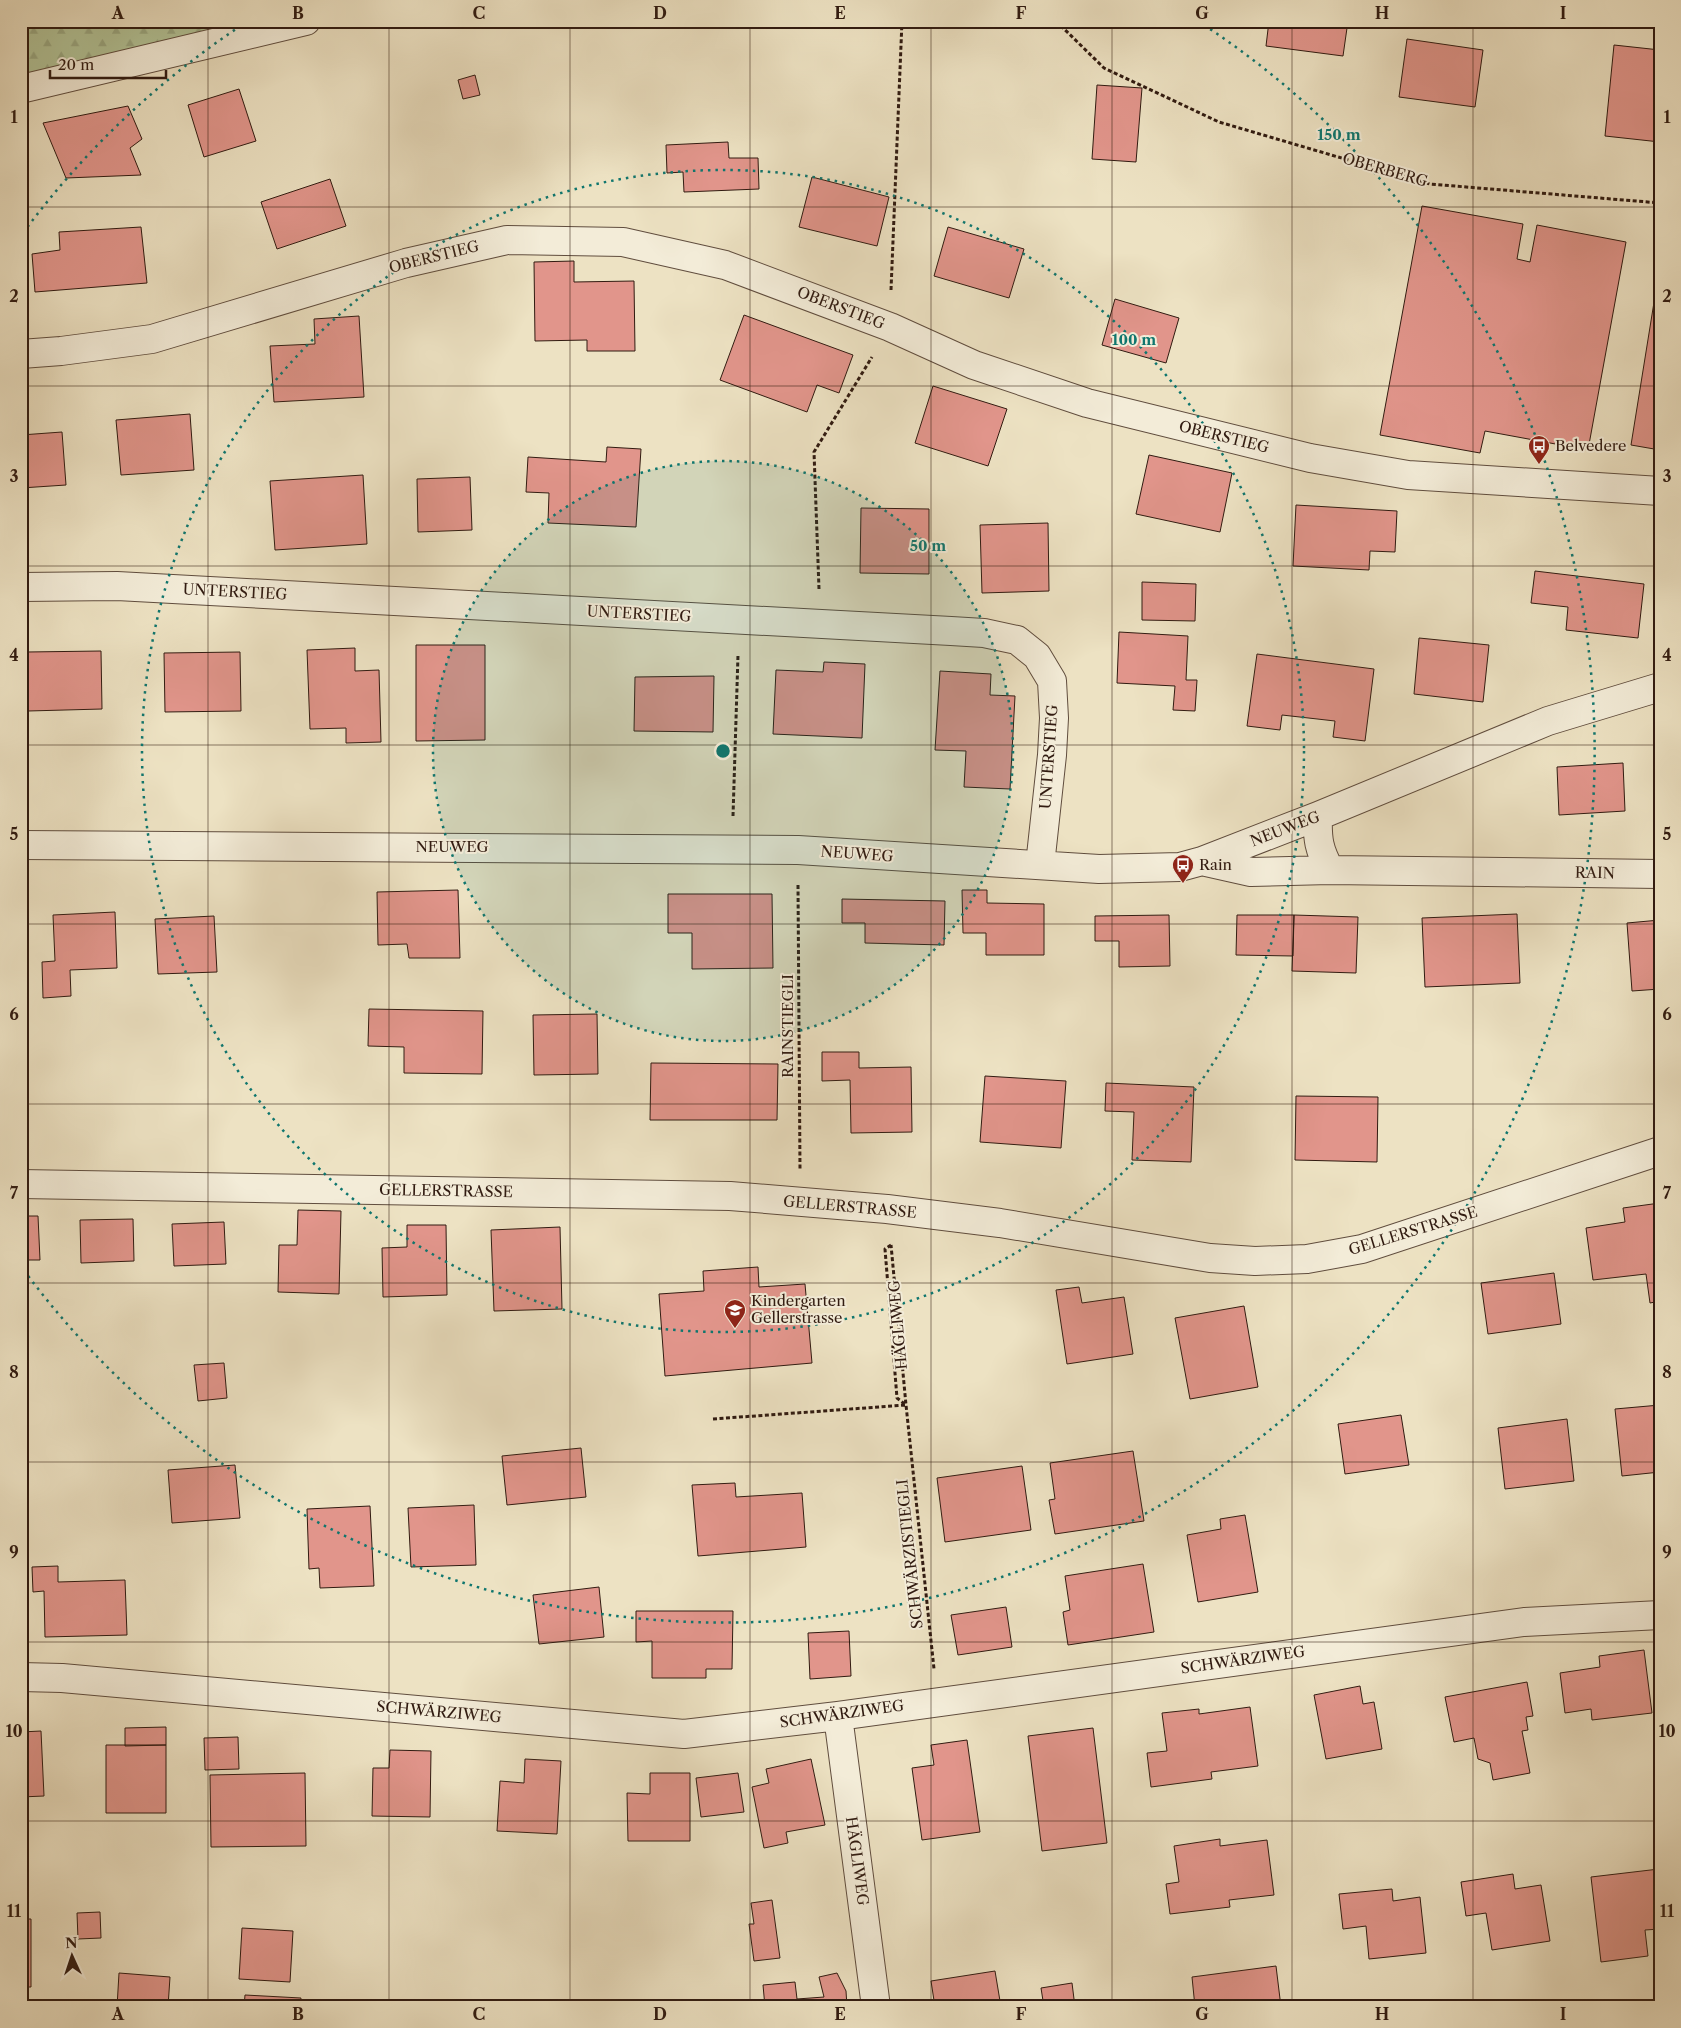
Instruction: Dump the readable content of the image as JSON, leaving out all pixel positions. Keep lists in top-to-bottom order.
{
  "streets": {
    "street": [
      "OBERSTIEG",
      "UNTERSTIEG",
      "NEUWEG",
      "RAIN",
      "GELLERSTRASSE",
      "HÄGLIWEG",
      "SCHWÄRZIWEG"
    ],
    "path": ["OBERBERG", "RAINSTIEGLI", "SCHWÄRZISTIEGLI"]
  },
  "crossings": [
    ["UNTERSTIEG", "NEUWEG"],
    ["NEUWEG", "RAIN"],
    ["NEUWEG", "RAINSTIEGLI"],
    ["RAINSTIEGLI", "GELLERSTRASSE"],
    ["GELLERSTRASSE", "SCHWÄRZISTIEGLI"],
    ["HÄGLIWEG", "SCHWÄRZISTIEGLI"],
    ["HÄGLIWEG", "SCHWÄRZIWEG"],
    ["SCHWÄRZISTIEGLI", "SCHWÄRZIWEG"]
  ],
  "places": {
    "bus stop": ["Belvedere", "Rain"],
    "school or university": ["Kindergarten Gellerstrasse"]
  },
  "scale_bar": "20 m",
  "north": "top",
  "grid": {
    "columns": [
      "A",
      "B",
      "C",
      "D",
      "E",
      "F",
      "G",
      "H",
      "I"
    ],
    "rows": [
      "1",
      "2",
      "3",
      "4",
      "5",
      "6",
      "7",
      "8",
      "9",
      "10",
      "11"
    ]
  },
  "rings": ["150 m", "100 m", "50 m"]
}
